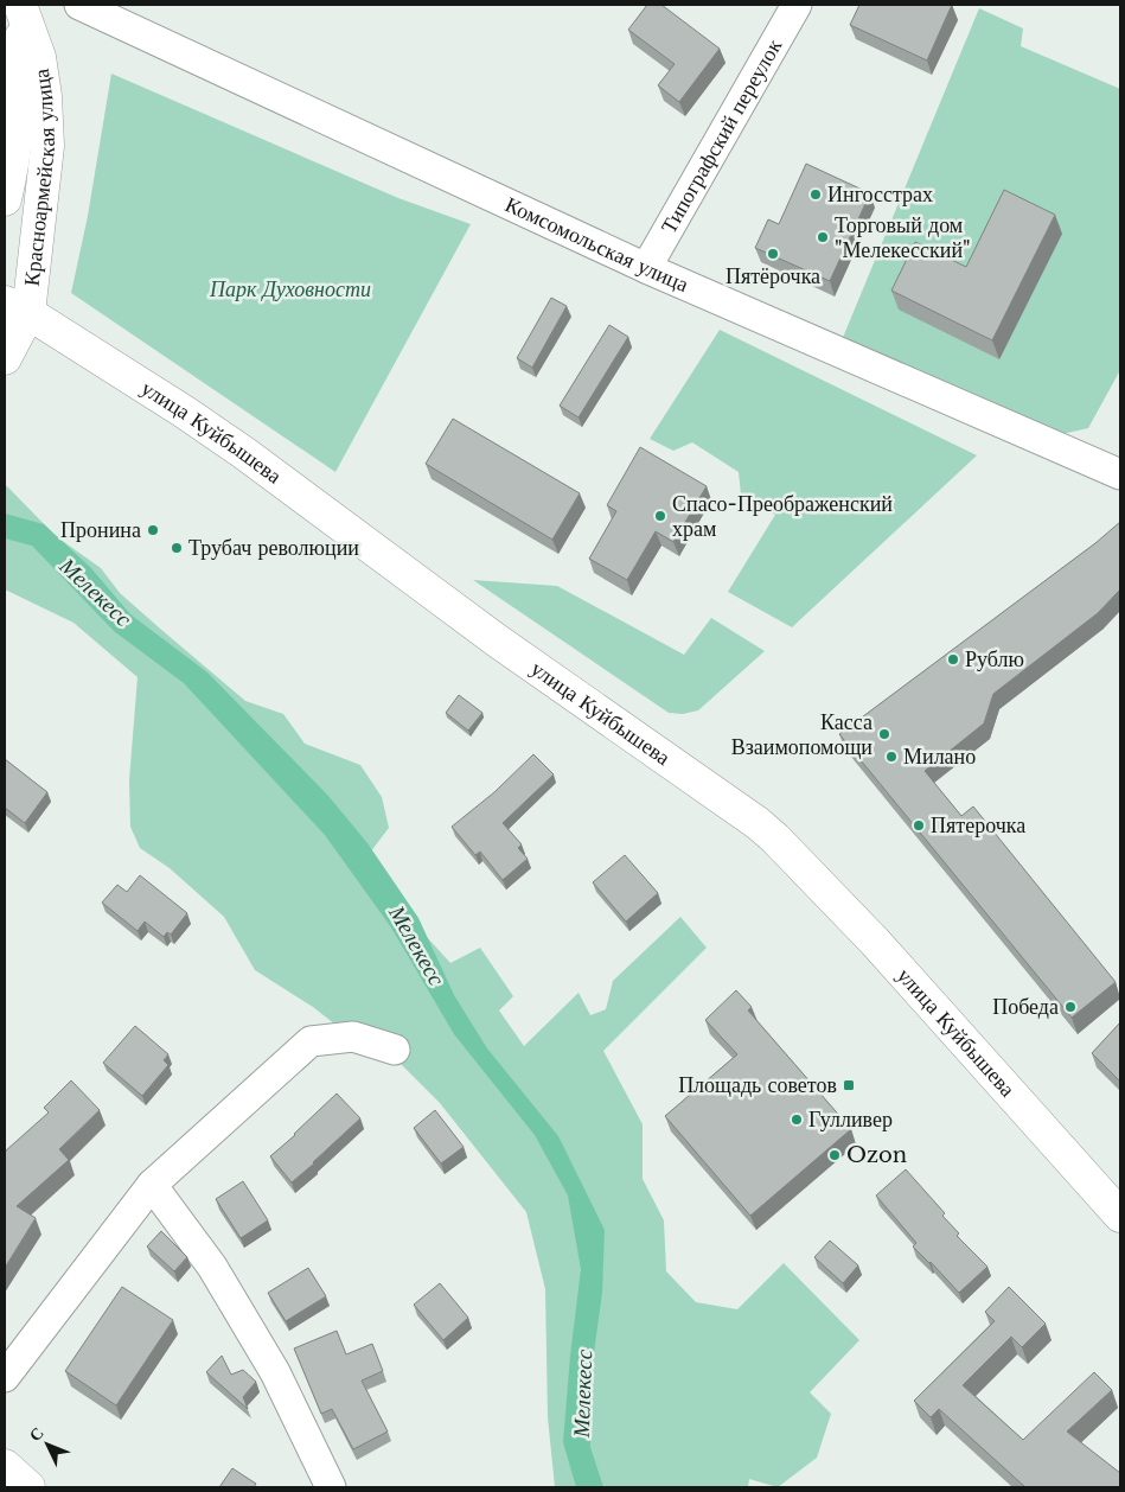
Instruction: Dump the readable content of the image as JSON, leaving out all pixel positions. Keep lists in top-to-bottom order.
{
  "streets": {
    "main road": ["Красноармейская улица", "улица Куйбышева"],
    "street": ["Типографский переулок", "Комсомольская улица"]
  },
  "crossings": [
    ["Типографский переулок", "Комсомольская улица"],
    ["Красноармейская улица", "улица Куйбышева"]
  ],
  "water": ["Мелекесс"],
  "parks": ["Парк Духовности"],
  "places": {
    "other": [
      "Ингосстрах",
      "Торговый дом \"Мелекесский\"",
      "Пятёрочка",
      "Спасо-Преображенский храм",
      "Пронина",
      "Трубач революции",
      "Рублю",
      "Касса Взаимопомощи",
      "Милано",
      "Пятерочка",
      "Победа",
      "Гулливер",
      "Ozon"
    ],
    "transit": ["Площадь советов"]
  },
  "north": "top left"
}
